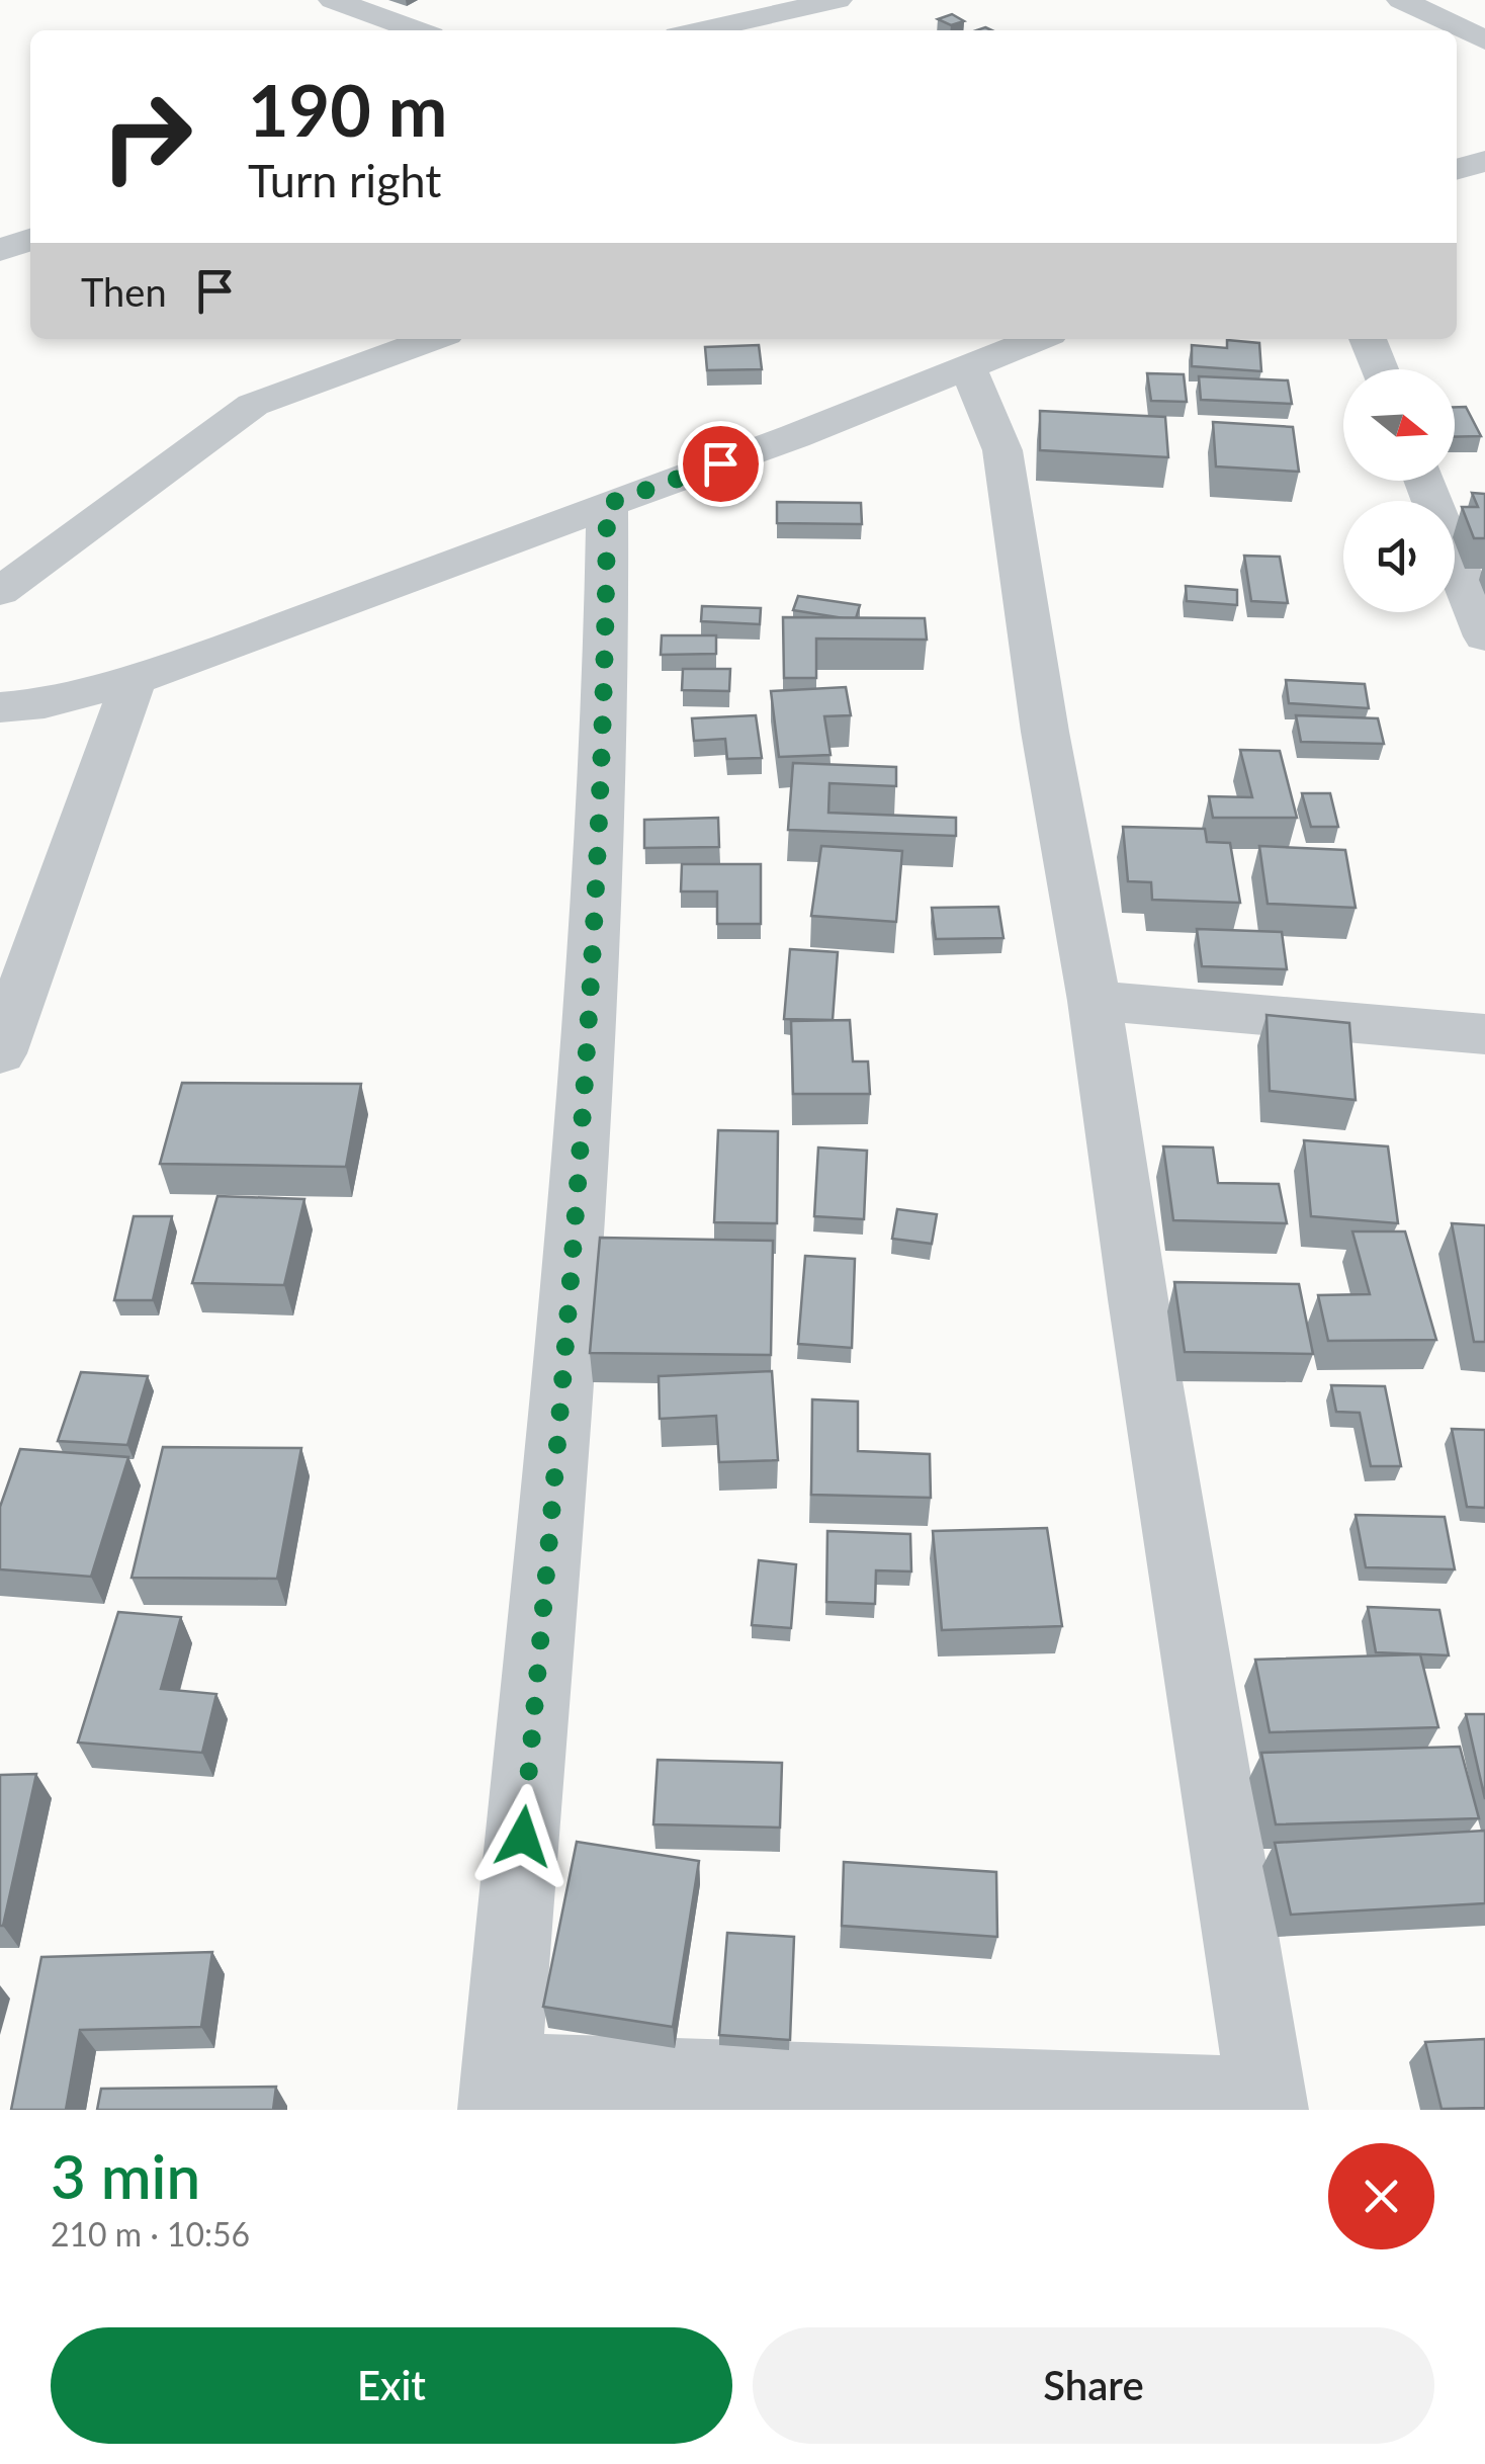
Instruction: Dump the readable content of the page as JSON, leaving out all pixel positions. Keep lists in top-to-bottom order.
{
  "north": "right",
  "page": {
    "turn": ["190 m", "Turn right"],
    "then": "Then",
    "heading": ["3 min", "210 m · 10:56"],
    "buttons": ["Exit", "Share"]
  }
}
